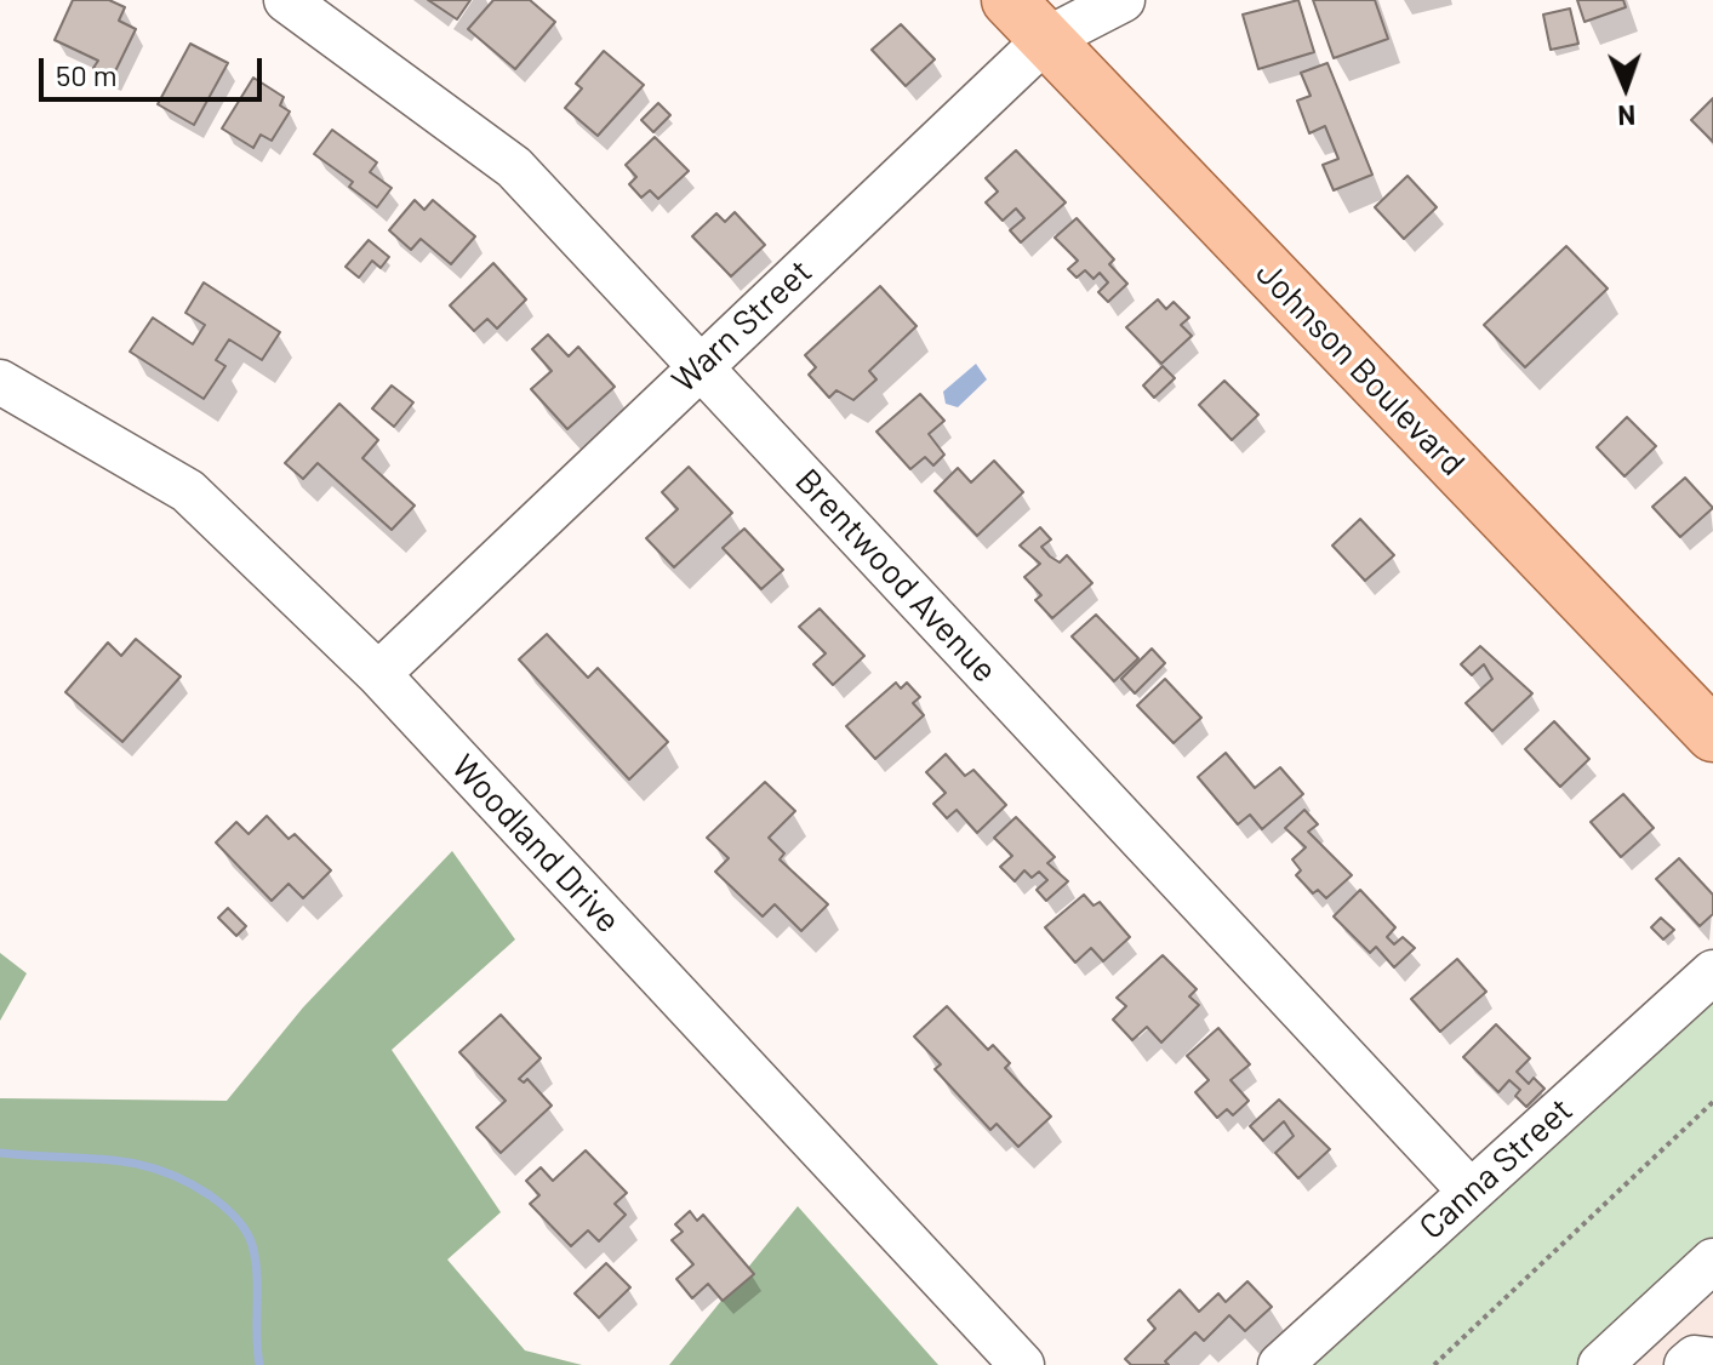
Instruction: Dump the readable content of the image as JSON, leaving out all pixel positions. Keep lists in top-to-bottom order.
{
  "streets": {
    "main road": ["Johnson Boulevard"],
    "street": [
      "Warn Street",
      "Brentwood Avenue",
      "Woodland Drive",
      "Canna Street"
    ]
  },
  "crossings": [
    ["Warn Street", "Johnson Boulevard"],
    ["Warn Street", "Brentwood Avenue"],
    ["Warn Street", "Woodland Drive"],
    ["Brentwood Avenue", "Canna Street"]
  ],
  "scale_bar": "50 m",
  "north": "bottom"
}
